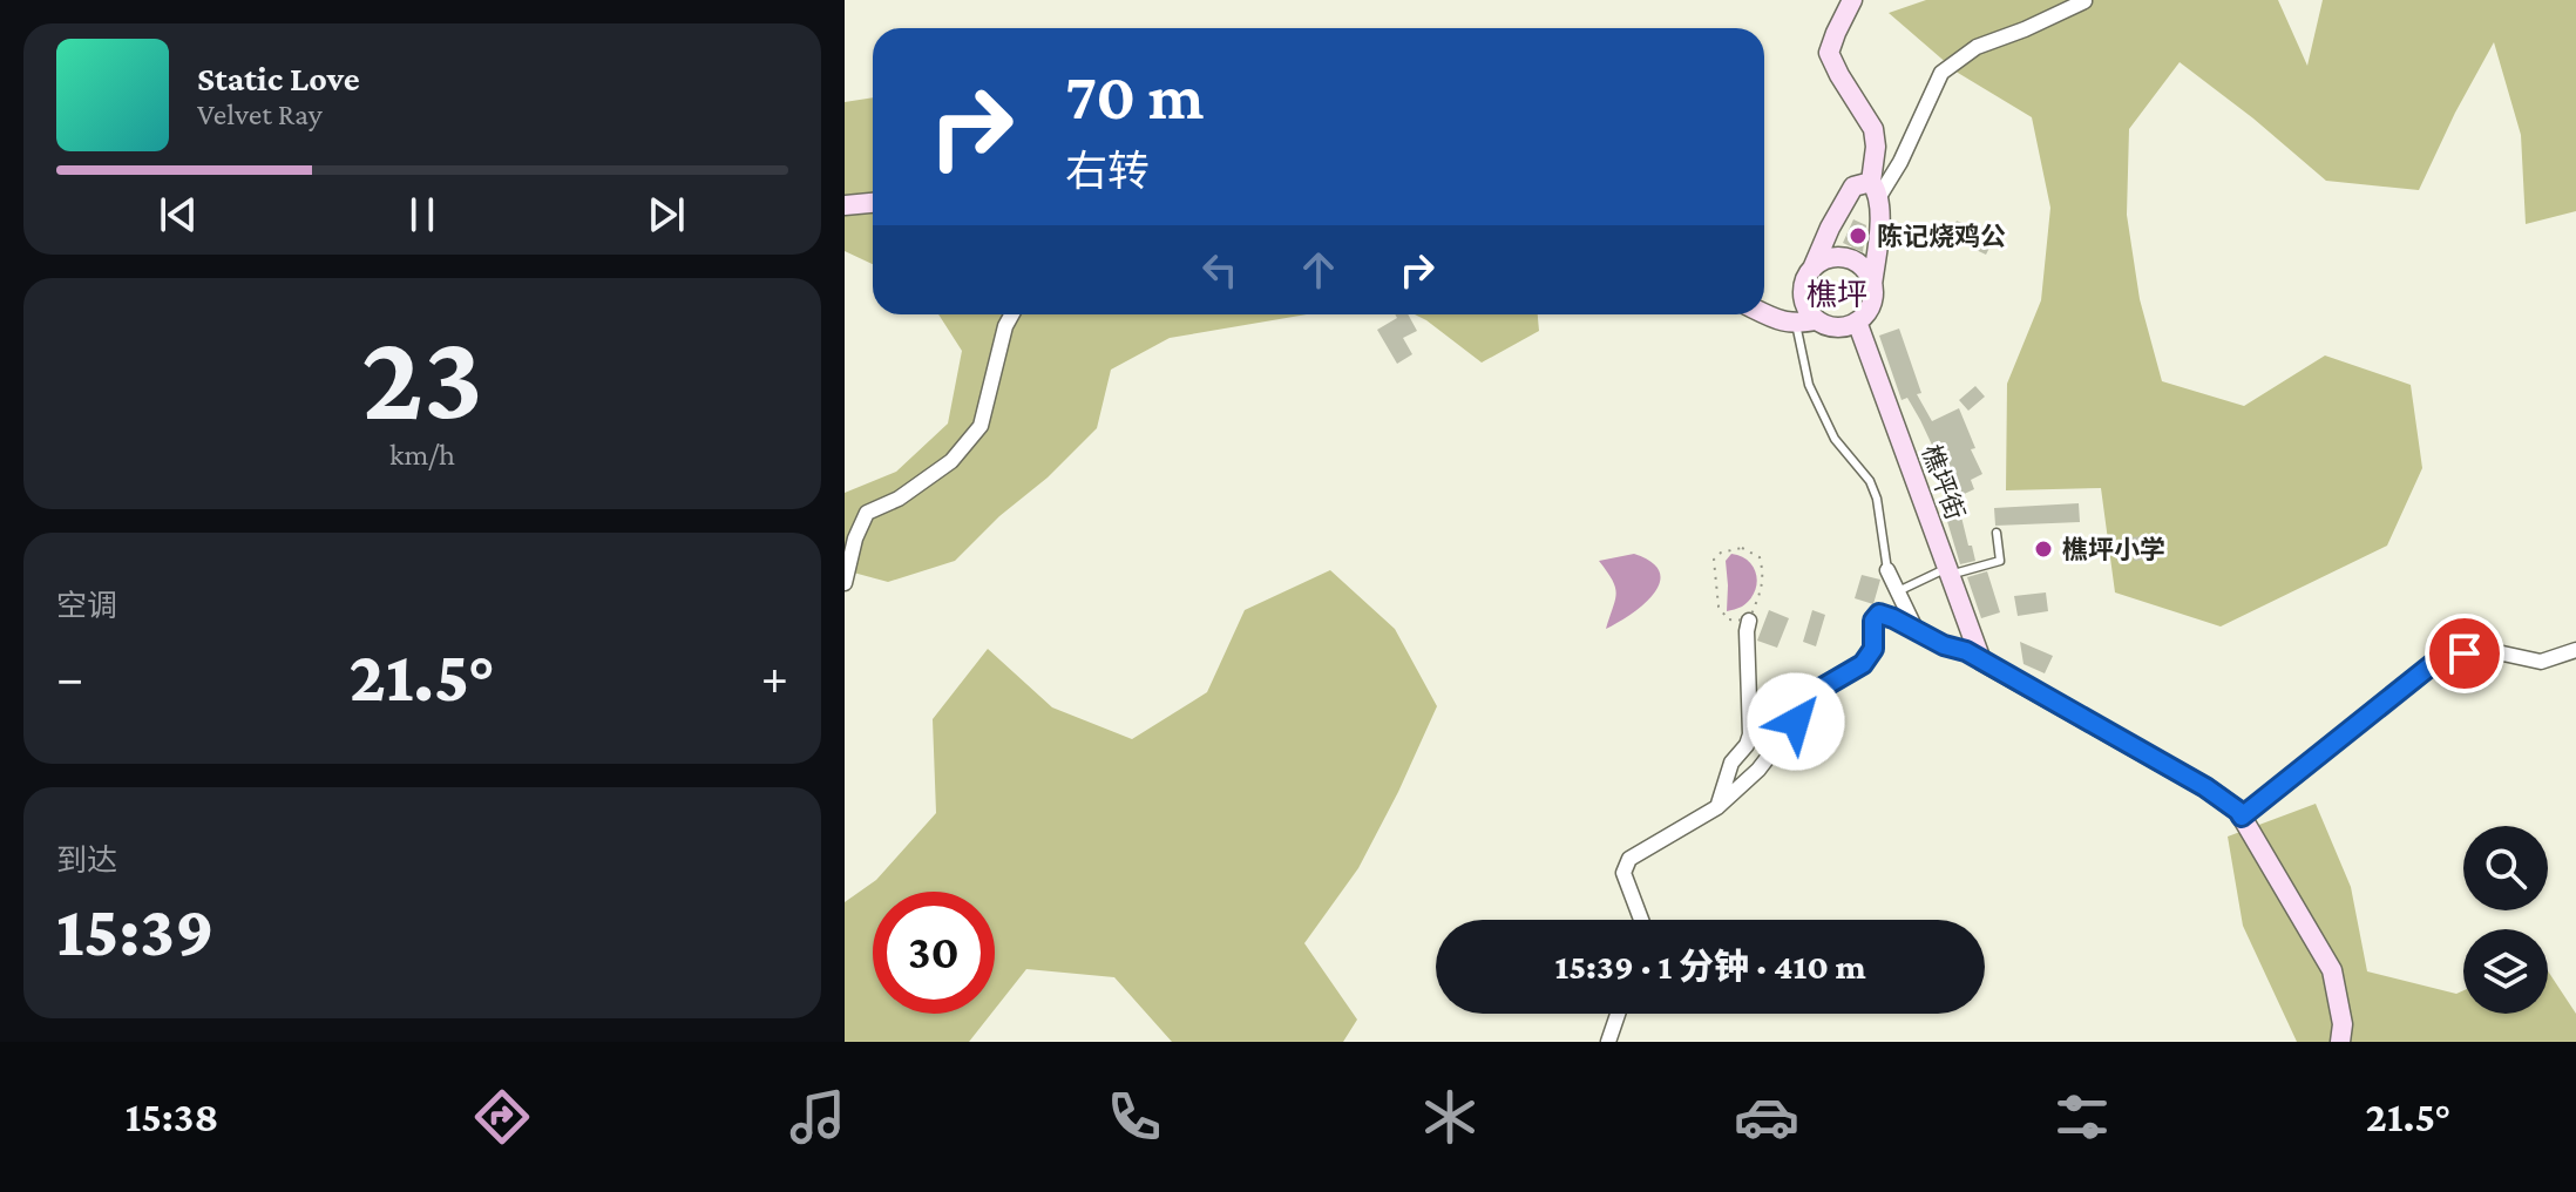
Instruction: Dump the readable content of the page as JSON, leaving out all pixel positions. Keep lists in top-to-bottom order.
{
  "streets": {
    "street": ["樵坪街"]
  },
  "districts": ["樵坪"],
  "places": ["陈记烧鸡公", "樵坪小学"],
  "page": {
    "turn": ["70 m", "右转"],
    "song": ["Static Love", "Velvet Ray"],
    "tile": [
      ["23", "km/h"],
      "空调",
      ["到达", "15:39"]
    ],
    "heat": ["−", "21.5°", "+"],
    "limit": "30",
    "trip": "15:39 · 1 分钟 · 410 m",
    "tabs": ["15:38", "21.5°"]
  }
}
